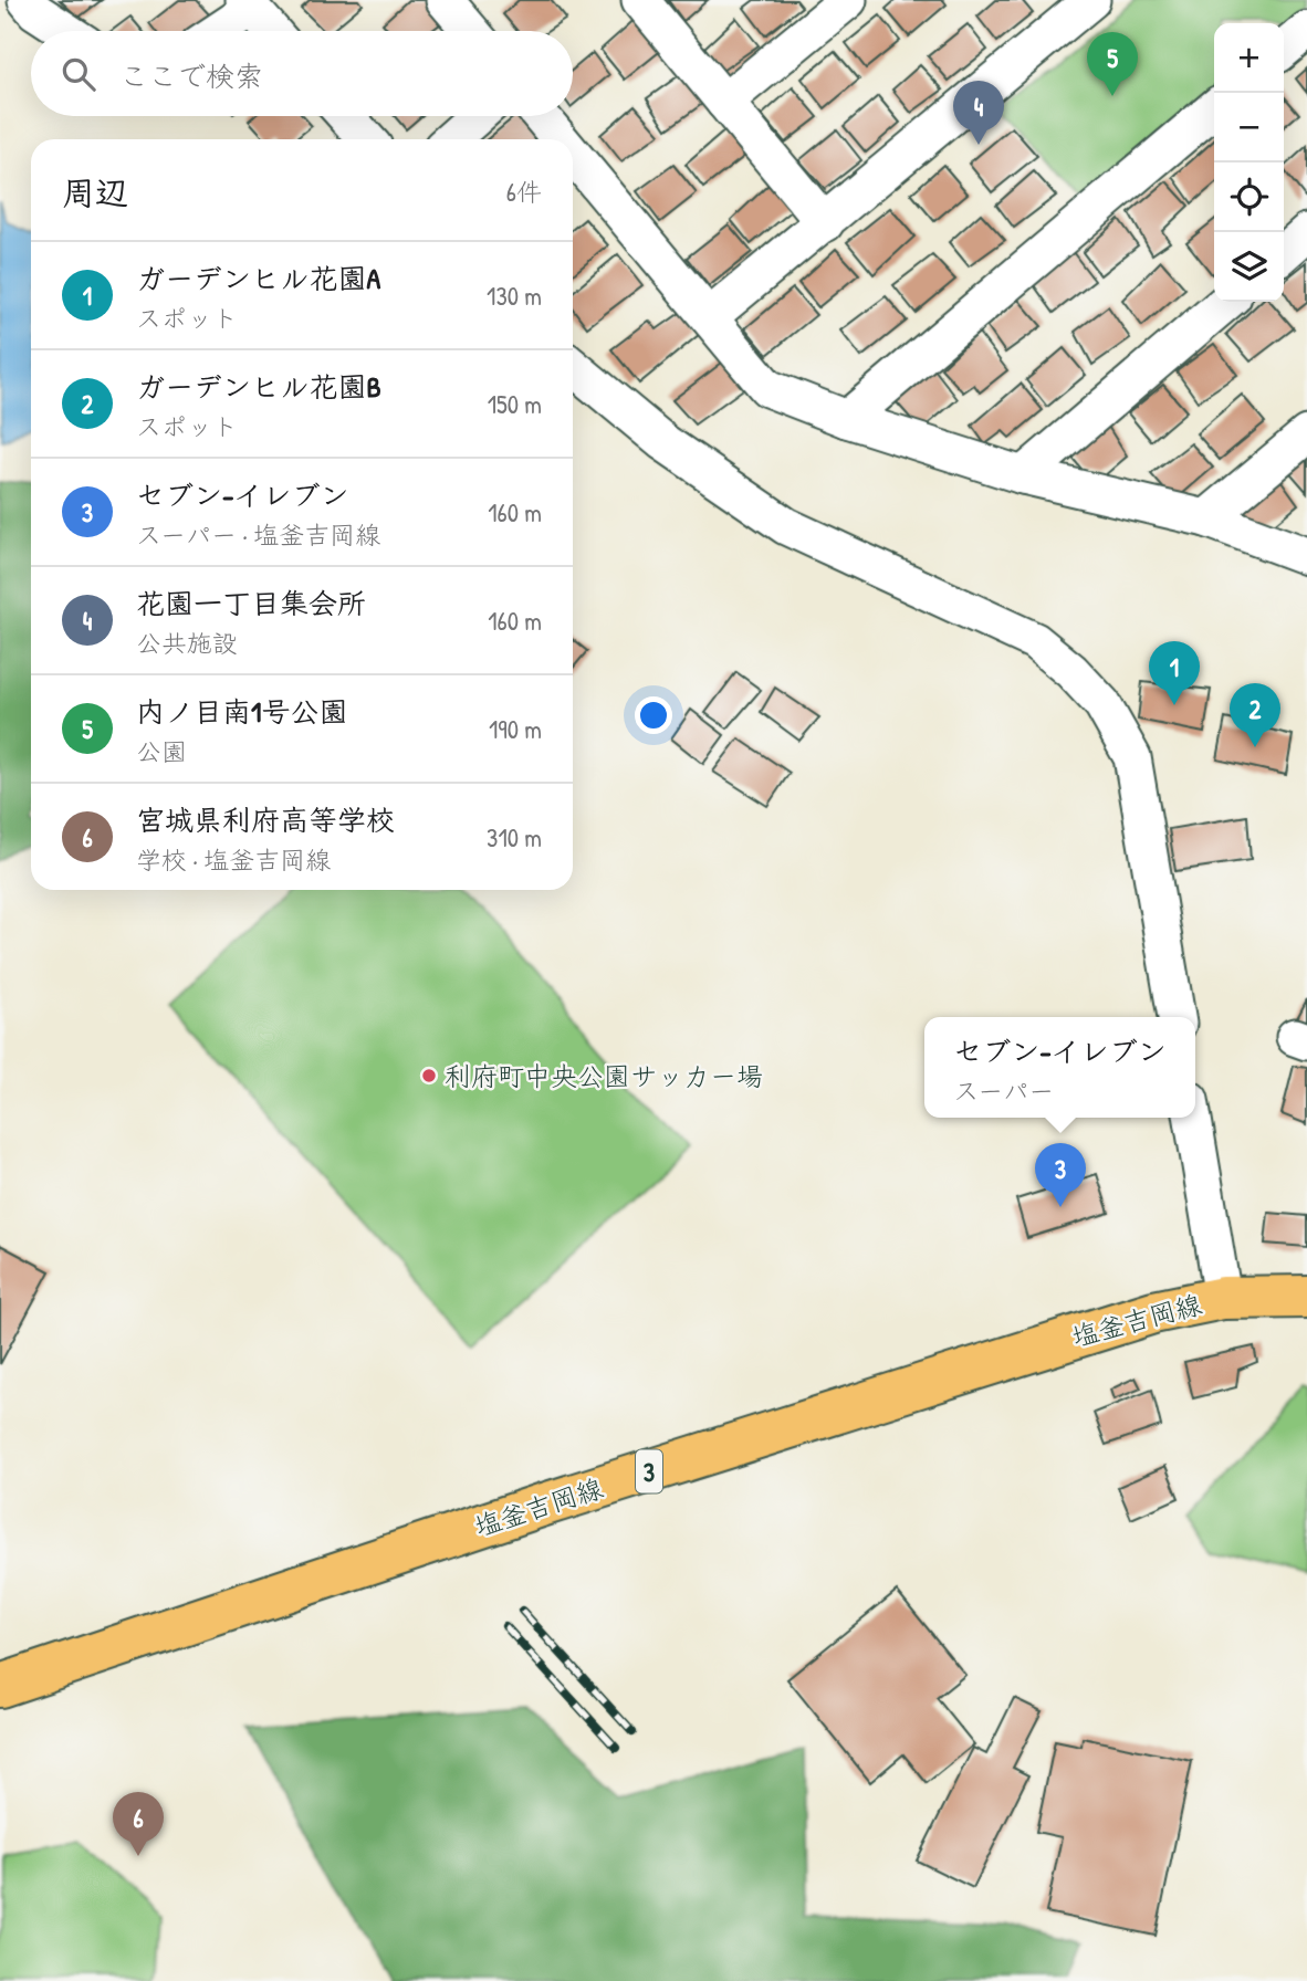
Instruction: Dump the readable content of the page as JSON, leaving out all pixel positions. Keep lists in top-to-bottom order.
{
  "streets": {
    "main road": ["塩釜吉岡線", "3"]
  },
  "places": ["利府町中央公園サッカー場"],
  "page": {
    "map_buttons": ["+", "−"],
    "search": "ここで検索",
    "pins": [
      "5",
      "4",
      "1",
      "2",
      "3",
      "6"
    ],
    "heading": ["周辺", "6件"],
    "list": [
      {
        "mark": "1",
        "name": "ガーデンヒル花園A",
        "note": "スポット",
        "value": "130 m"
      },
      {
        "mark": "2",
        "name": "ガーデンヒル花園B",
        "note": "スポット",
        "value": "150 m"
      },
      {
        "mark": "3",
        "name": "セブン-イレブン",
        "note": "スーパー · 塩釜吉岡線",
        "value": "160 m"
      },
      {
        "mark": "4",
        "name": "花園一丁目集会所",
        "note": "公共施設",
        "value": "160 m"
      },
      {
        "mark": "5",
        "name": "内ノ目南1号公園",
        "note": "公園",
        "value": "190 m"
      },
      {
        "mark": "6",
        "name": "宮城県利府高等学校",
        "note": "学校 · 塩釜吉岡線",
        "value": "310 m"
      }
    ],
    "popup": ["セブン-イレブン", "スーパー"]
  }
}
